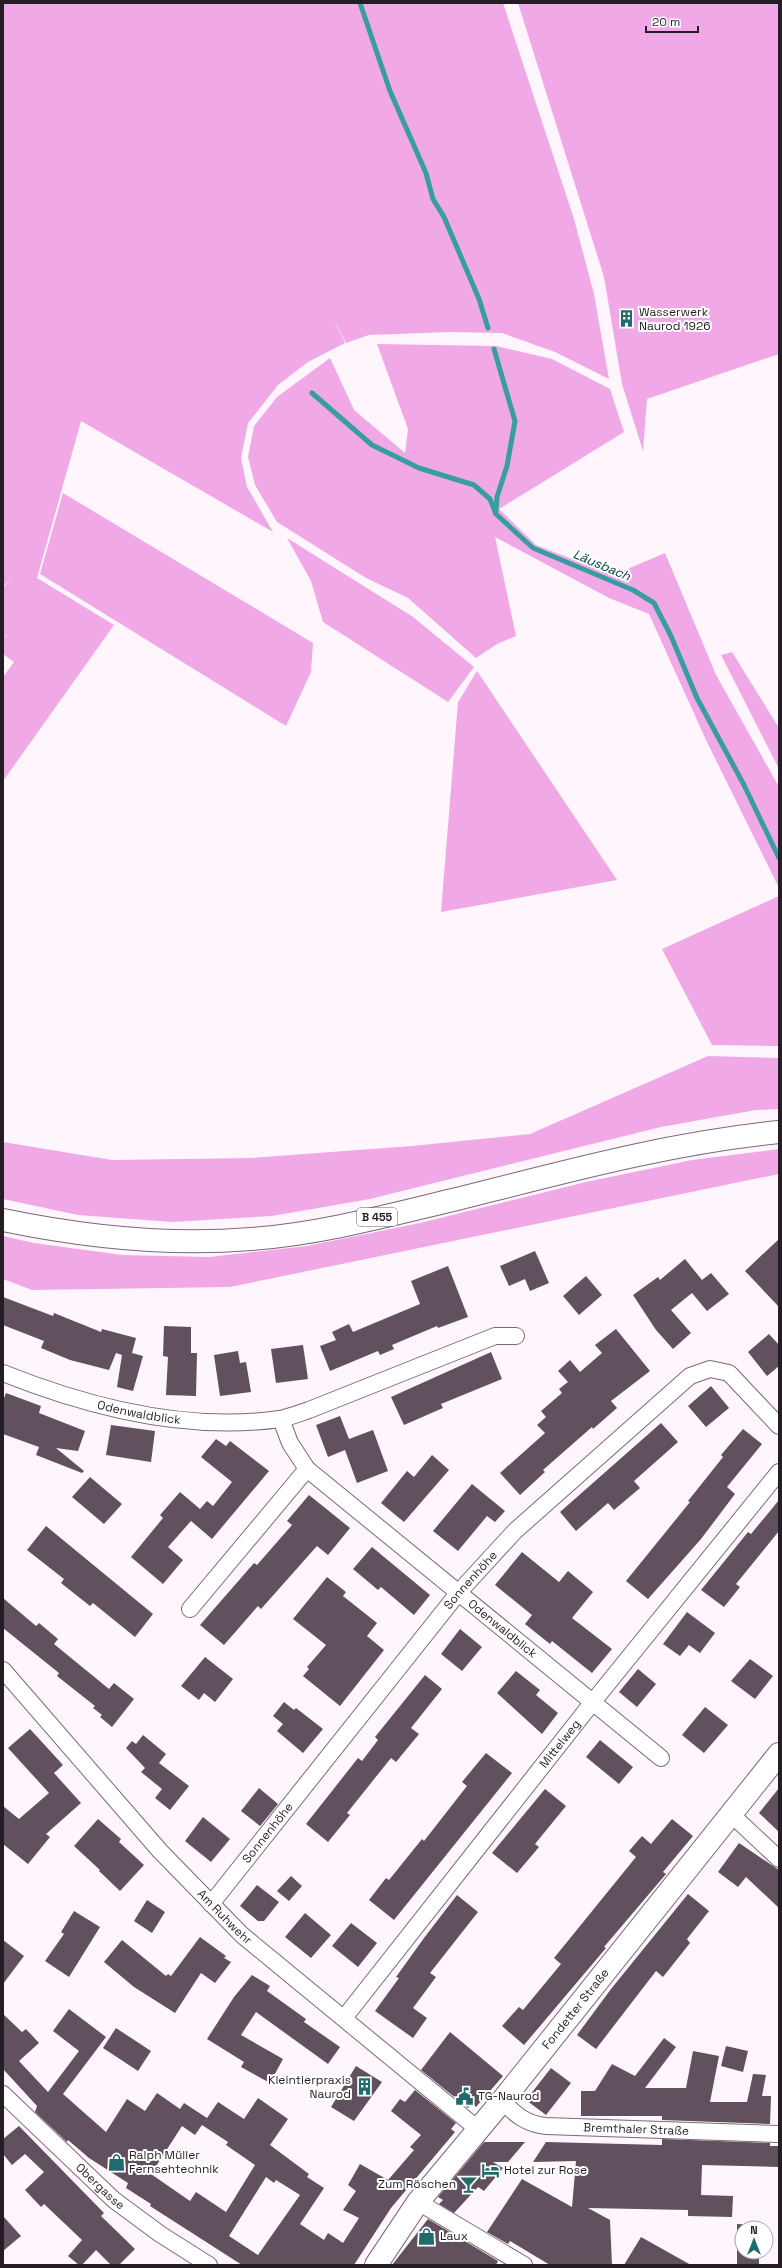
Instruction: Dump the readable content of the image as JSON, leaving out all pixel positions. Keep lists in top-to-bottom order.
{
  "streets": {
    "main road": ["B 455", "Fondetter Straße"],
    "street": [
      "Odenwaldblick",
      "Sonnenhöhe",
      "Mittelweg",
      "Am Ruhwehr",
      "Bremthaler Straße",
      "Obergasse"
    ]
  },
  "crossings": [
    ["Odenwaldblick", "Sonnenhöhe"],
    ["Odenwaldblick", "Mittelweg"],
    ["Sonnenhöhe", "Am Ruhwehr"],
    ["Mittelweg", "Am Ruhwehr"],
    ["Am Ruhwehr", "Fondetter Straße"],
    ["Fondetter Straße", "Bremthaler Straße"]
  ],
  "water": ["Läusbach"],
  "places": {
    "building": ["Wasserwerk Naurod 1926", "Kleintierpraxis Naurod"],
    "public building": ["TG-Naurod"],
    "shop": ["Ralph Müller Fernsehtechnik", "Laux"],
    "hotel": ["Hotel zur Rose"],
    "bar": ["Zum Röschen"]
  },
  "scale_bar": "20 m",
  "north": "top"
}
